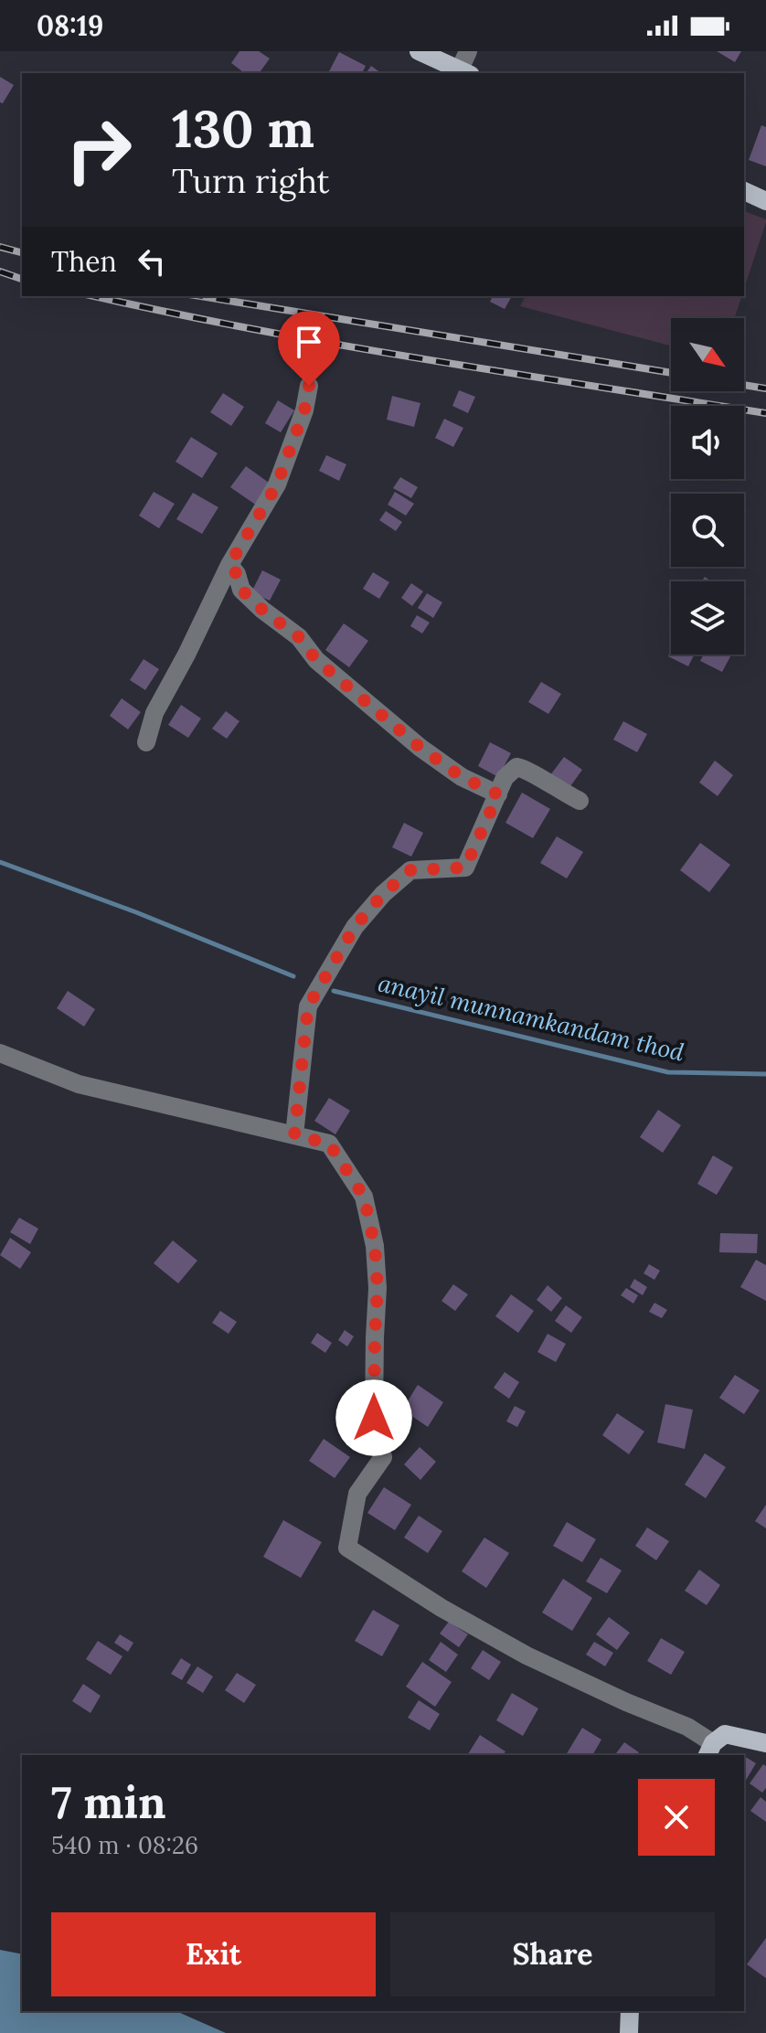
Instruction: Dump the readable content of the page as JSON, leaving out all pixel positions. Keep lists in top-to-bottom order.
{
  "water": ["anayil munnamkandam thod"],
  "north": "bottom right",
  "page": {
    "status": "08:19",
    "turn": ["130 m", "Turn right"],
    "then": "Then",
    "heading": ["7 min", "540 m · 08:26"],
    "buttons": ["Exit", "Share"]
  }
}
